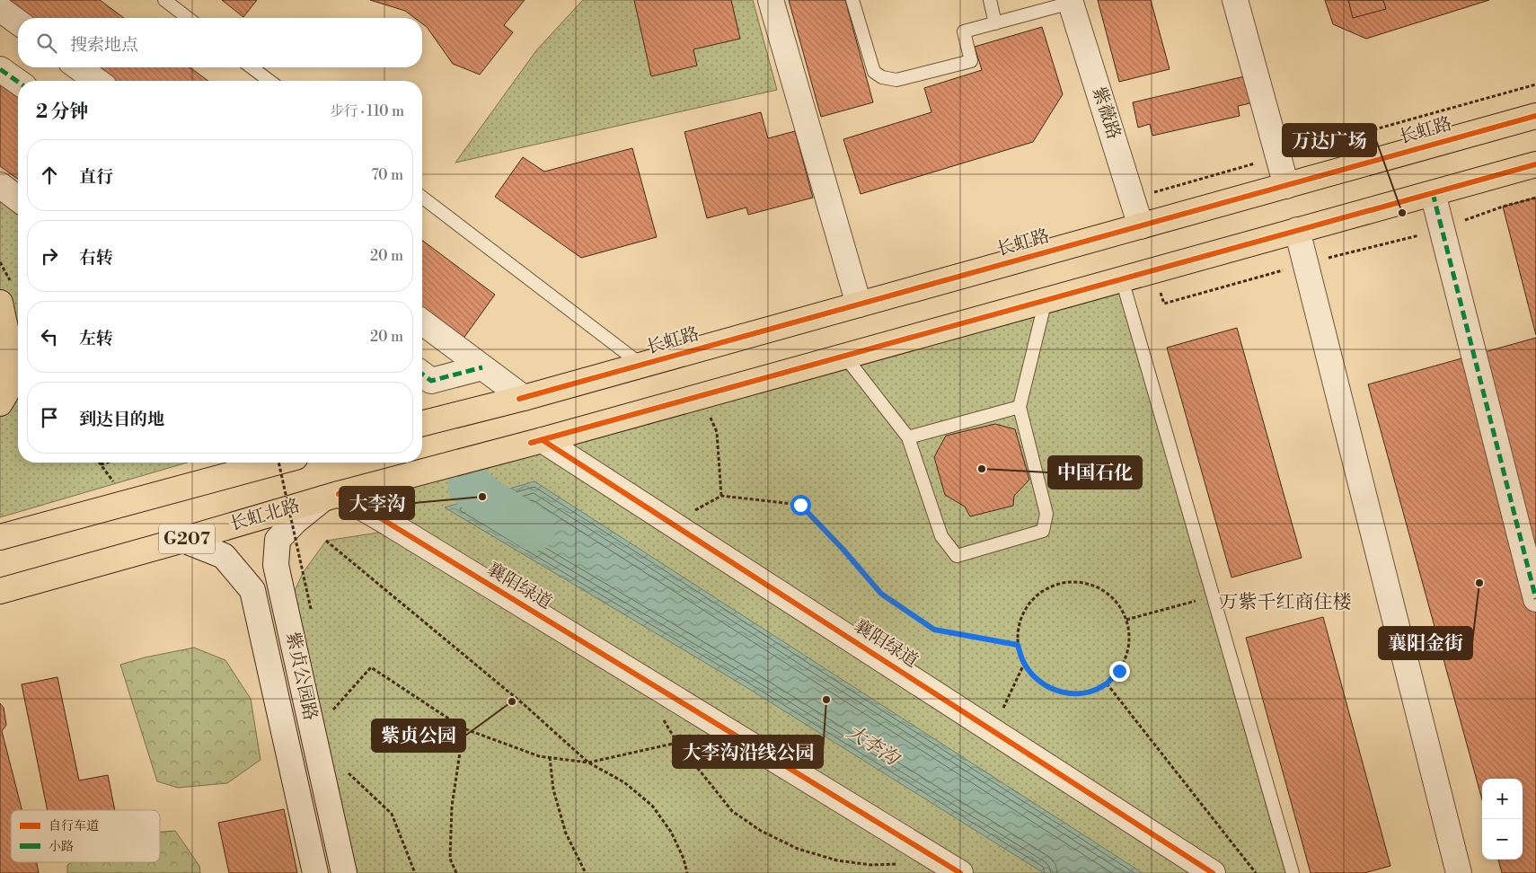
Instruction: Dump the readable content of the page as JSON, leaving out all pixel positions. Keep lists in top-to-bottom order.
{
  "streets": {
    "highway": ["长虹路", "长虹北路", "G207"],
    "street": ["紫薇路", "襄阳绿道", "紫贞公园路"]
  },
  "crossings": [
    ["紫薇路", "长虹路"],
    ["长虹北路", "G207"],
    ["长虹北路", "襄阳绿道"],
    ["长虹北路", "紫贞公园路"],
    ["G207", "襄阳绿道"],
    ["襄阳绿道", "紫贞公园路"]
  ],
  "districts": ["万紫千红商住楼"],
  "water": ["大李沟"],
  "places": [
    "万达广场",
    "中国石化",
    "大李沟",
    "襄阳金街",
    "大李沟沿线公园",
    "紫贞公园"
  ],
  "legend": ["自行车道", "小路"],
  "page": {
    "search": "搜索地点",
    "heading": ["2 分钟", "步行 · 110 m"],
    "list": [
      ["直行", "70 m"],
      ["右转", "20 m"],
      ["左转", "20 m"],
      "到达目的地"
    ],
    "map_buttons": ["+", "−"]
  }
}
